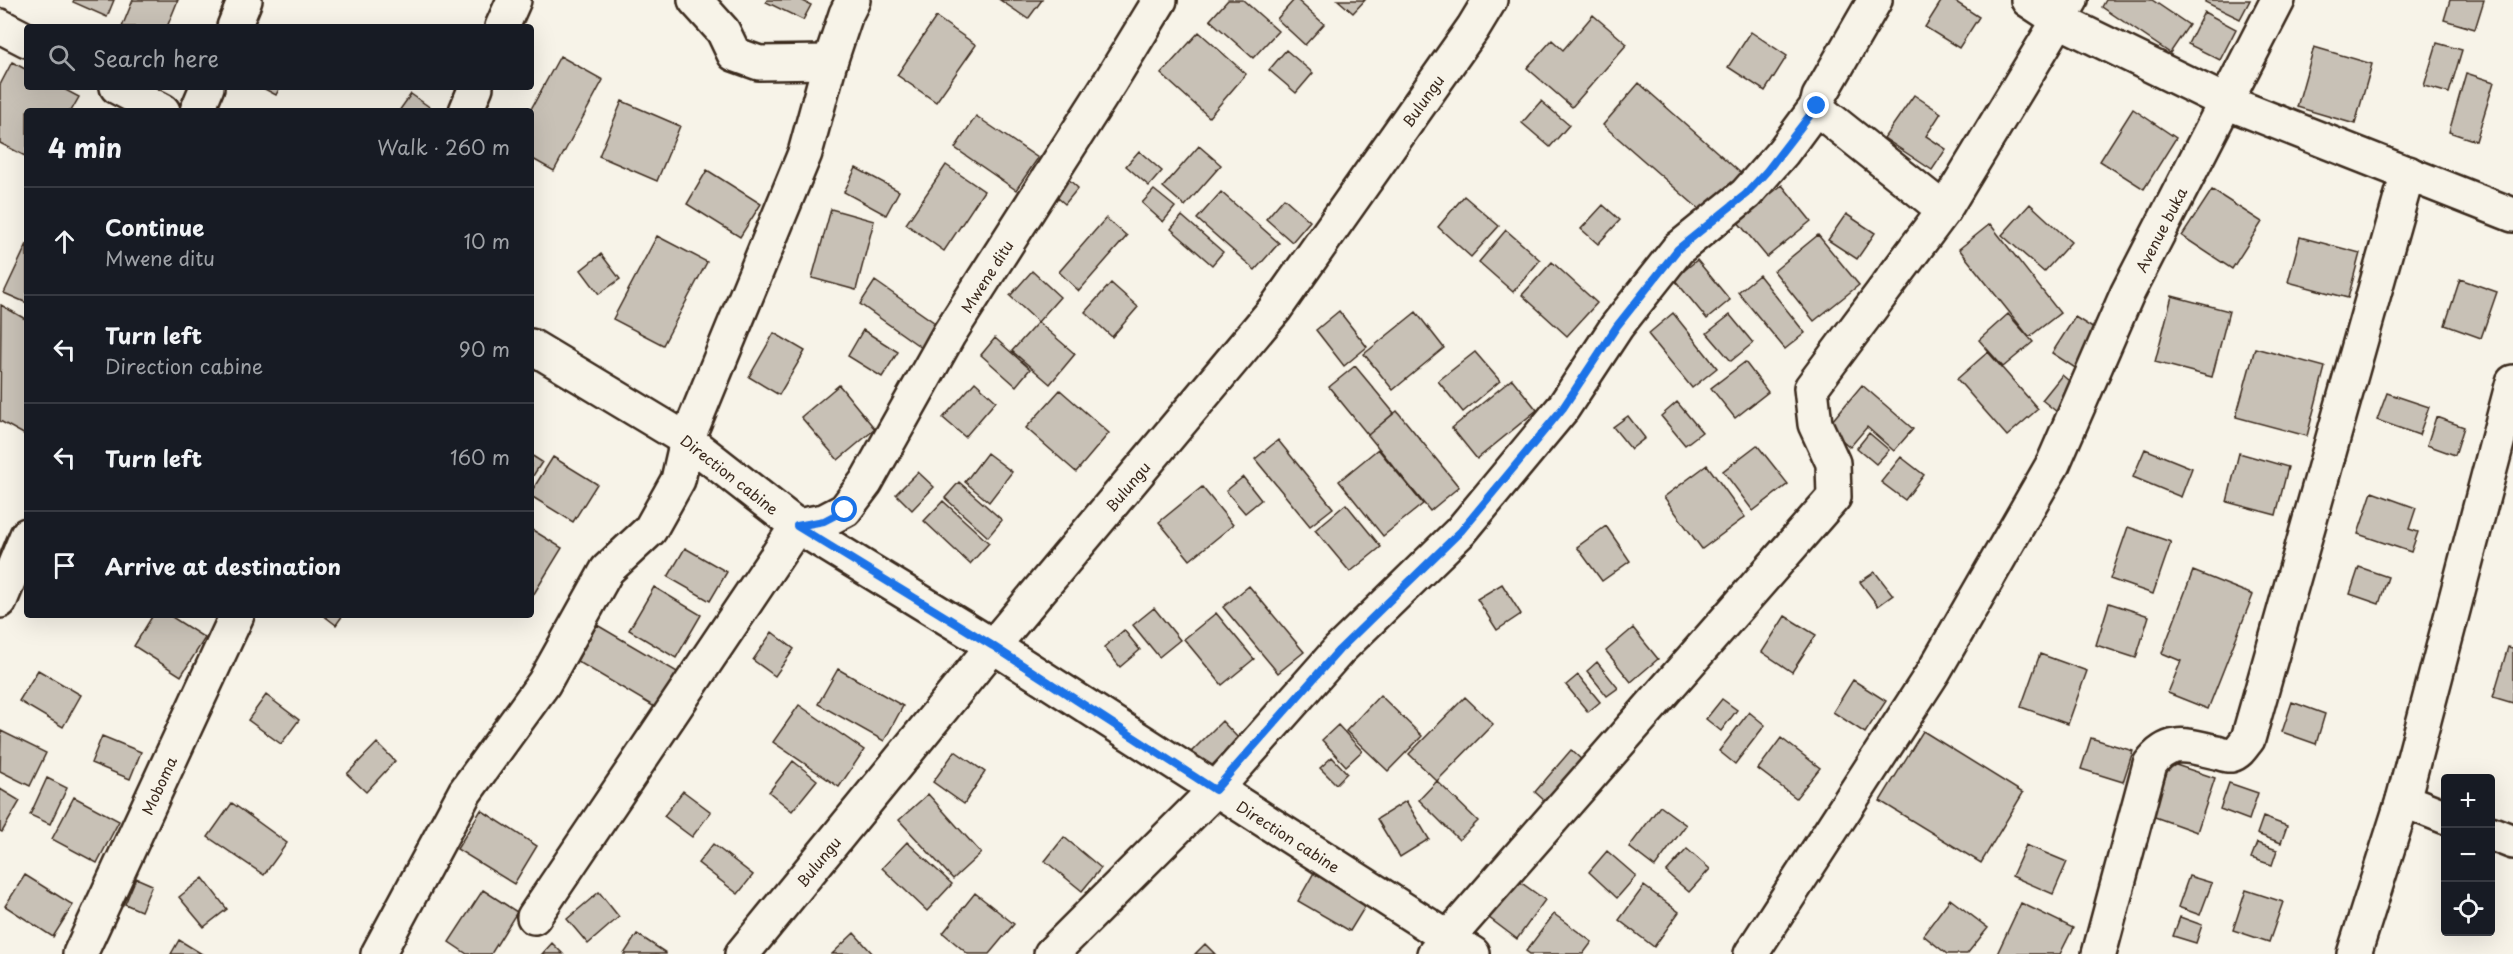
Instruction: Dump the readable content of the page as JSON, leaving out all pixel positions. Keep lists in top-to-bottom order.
{
  "streets": {
    "street": [
      "Bulungu",
      "Avenue buka",
      "Mwene ditu",
      "Direction cabine",
      "Moboma"
    ]
  },
  "crossings": [
    ["Bulungu", "Direction cabine"],
    ["Mwene ditu", "Direction cabine"]
  ],
  "page": {
    "search": "Search here",
    "heading": ["4 min", "Walk · 260 m"],
    "list": [
      ["Continue", "Mwene ditu", "10 m"],
      ["Turn left", "Direction cabine", "90 m"],
      ["Turn left", "160 m"],
      "Arrive at destination"
    ],
    "map_buttons": ["+", "−"]
  }
}
